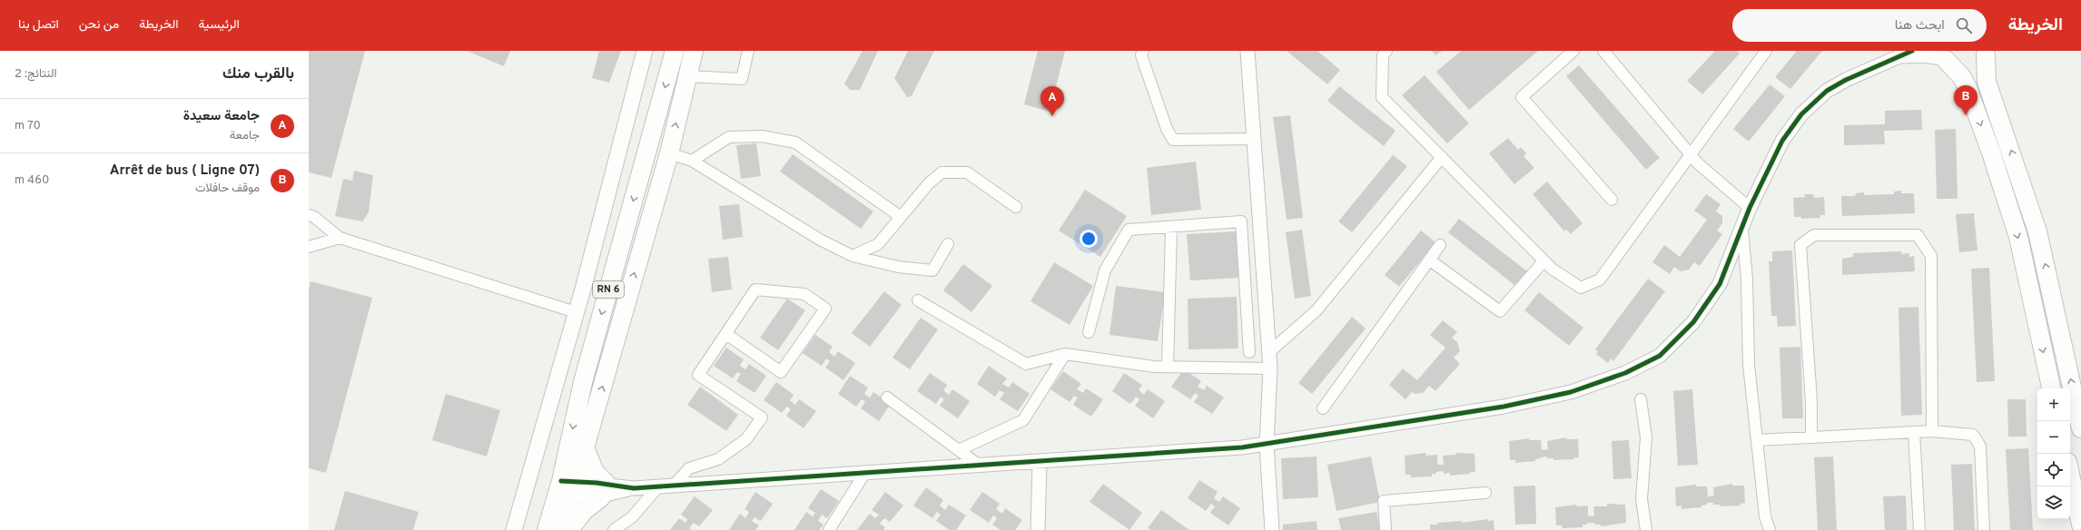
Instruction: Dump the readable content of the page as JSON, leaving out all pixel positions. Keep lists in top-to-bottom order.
{
  "streets": {
    "main road": ["RN 6"]
  },
  "page": {
    "header": "الخريطة",
    "search": "ابحث هنا",
    "nav": [
      "الرئيسية",
      "الخريطة",
      "من نحن",
      "اتصل بنا"
    ],
    "heading": ["بالقرب منك", "النتائج: 2"],
    "pins": ["B", "A"],
    "list": [
      {
        "mark": "A",
        "name": "جامعة سعيدة",
        "note": "جامعة",
        "value": "70 m"
      },
      {
        "mark": "B",
        "name": "Arrêt de bus ( Ligne 07)",
        "note": "موقف حافلات",
        "value": "460 m"
      }
    ],
    "map_buttons": ["+", "−"]
  }
}
